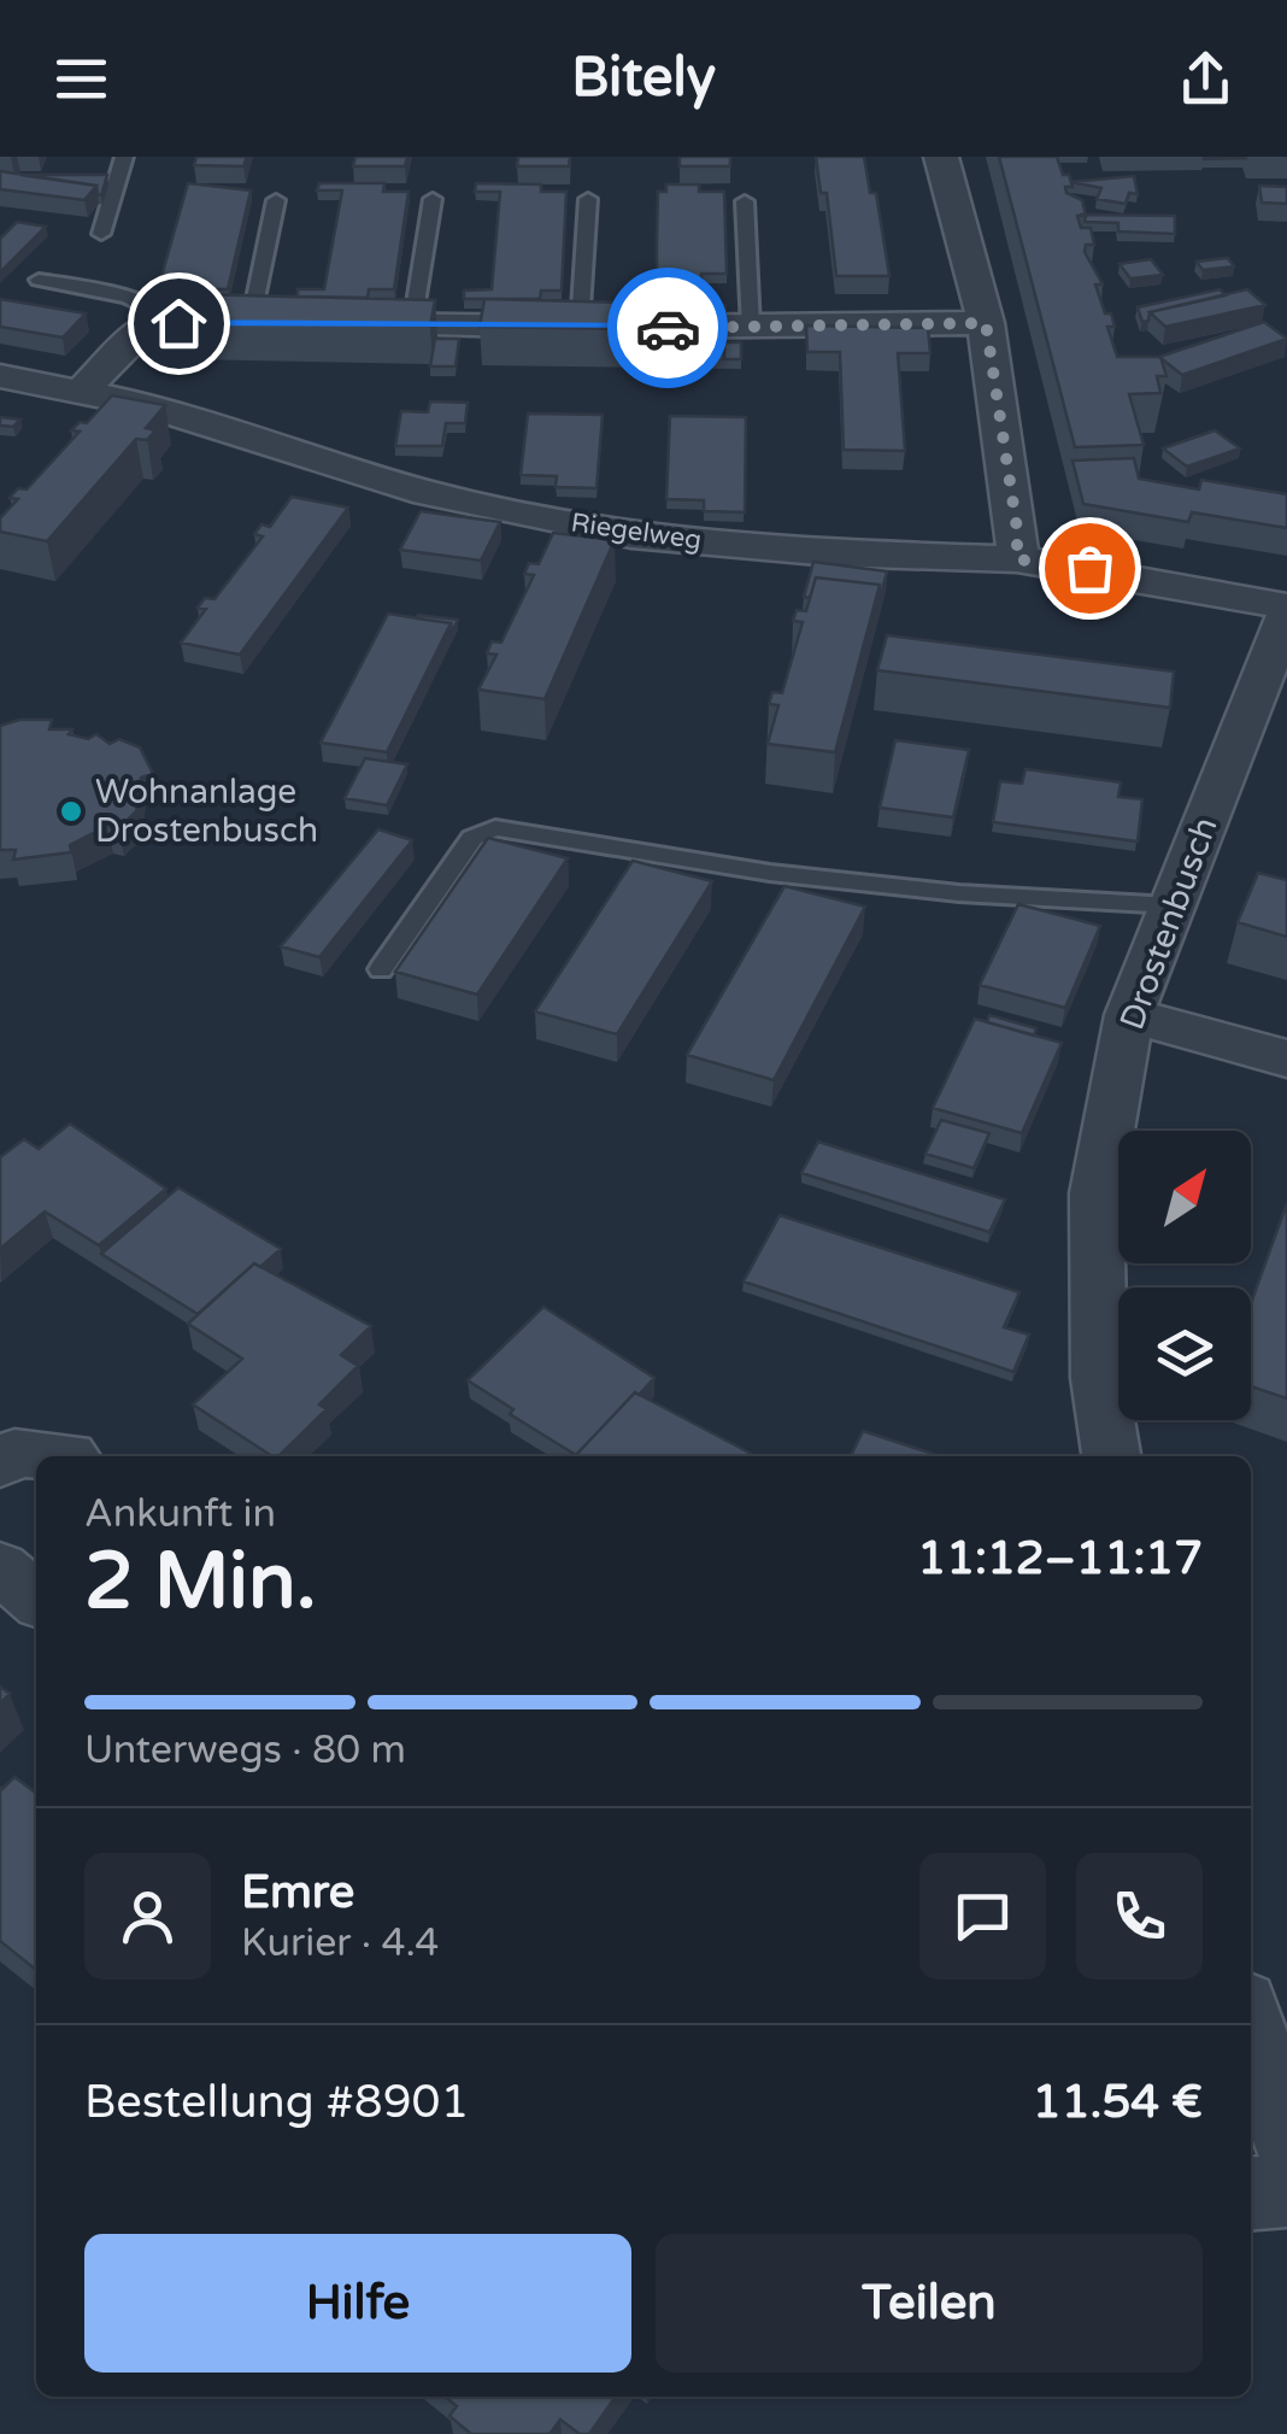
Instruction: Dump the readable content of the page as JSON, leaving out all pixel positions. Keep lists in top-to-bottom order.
{
  "streets": {
    "street": ["Riegelweg", "Drostenbusch"]
  },
  "crossings": [
    ["Riegelweg", "Drostenbusch"]
  ],
  "places": ["Wohnanlage Drostenbusch"],
  "north": "top right",
  "page": {
    "header": "Bitely",
    "heading": ["2 Min.", "Ankunft in", "11:12–11:17"],
    "panel": [
      "Emre",
      "Kurier · 4.4",
      "Bestellung #8901",
      "11.54 €"
    ],
    "bar": "Unterwegs · 80 m",
    "buttons": ["Hilfe", "Teilen"]
  }
}
